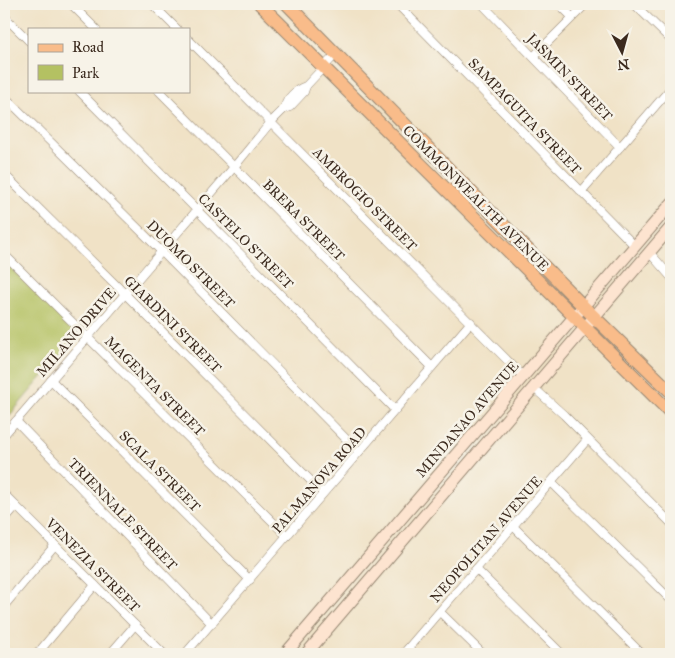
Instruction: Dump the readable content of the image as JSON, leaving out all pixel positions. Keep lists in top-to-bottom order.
{
  "streets": {
    "main road": ["COMMONWEALTH AVENUE", "MINDANAO AVENUE"],
    "street": [
      "JASMIN STREET",
      "SAMPAGUITA STREET",
      "AMBROGIO STREET",
      "BRERA STREET",
      "CASTELO STREET",
      "DUOMO STREET",
      "GIARDINI STREET",
      "MILANO DRIVE",
      "MAGENTA STREET",
      "SCALA STREET",
      "PALMANOVA ROAD",
      "TRIENNALE STREET",
      "NEOPOLITAN AVENUE",
      "VENEZIA STREET"
    ]
  },
  "crossings": [
    ["SAMPAGUITA STREET", "MINDANAO AVENUE"],
    ["COMMONWEALTH AVENUE", "MILANO DRIVE"],
    ["COMMONWEALTH AVENUE", "MINDANAO AVENUE"],
    ["AMBROGIO STREET", "MILANO DRIVE"],
    ["AMBROGIO STREET", "MINDANAO AVENUE"],
    ["AMBROGIO STREET", "PALMANOVA ROAD"],
    ["BRERA STREET", "MILANO DRIVE"],
    ["BRERA STREET", "PALMANOVA ROAD"],
    ["CASTELO STREET", "MILANO DRIVE"],
    ["CASTELO STREET", "PALMANOVA ROAD"],
    ["DUOMO STREET", "MILANO DRIVE"],
    ["DUOMO STREET", "PALMANOVA ROAD"],
    ["GIARDINI STREET", "MILANO DRIVE"],
    ["GIARDINI STREET", "PALMANOVA ROAD"],
    ["MILANO DRIVE", "MAGENTA STREET"],
    ["MILANO DRIVE", "SCALA STREET"],
    ["MILANO DRIVE", "TRIENNALE STREET"],
    ["MAGENTA STREET", "PALMANOVA ROAD"],
    ["SCALA STREET", "PALMANOVA ROAD"],
    ["PALMANOVA ROAD", "TRIENNALE STREET"]
  ],
  "legend": ["Road", "Park"],
  "north": "bottom"
}
